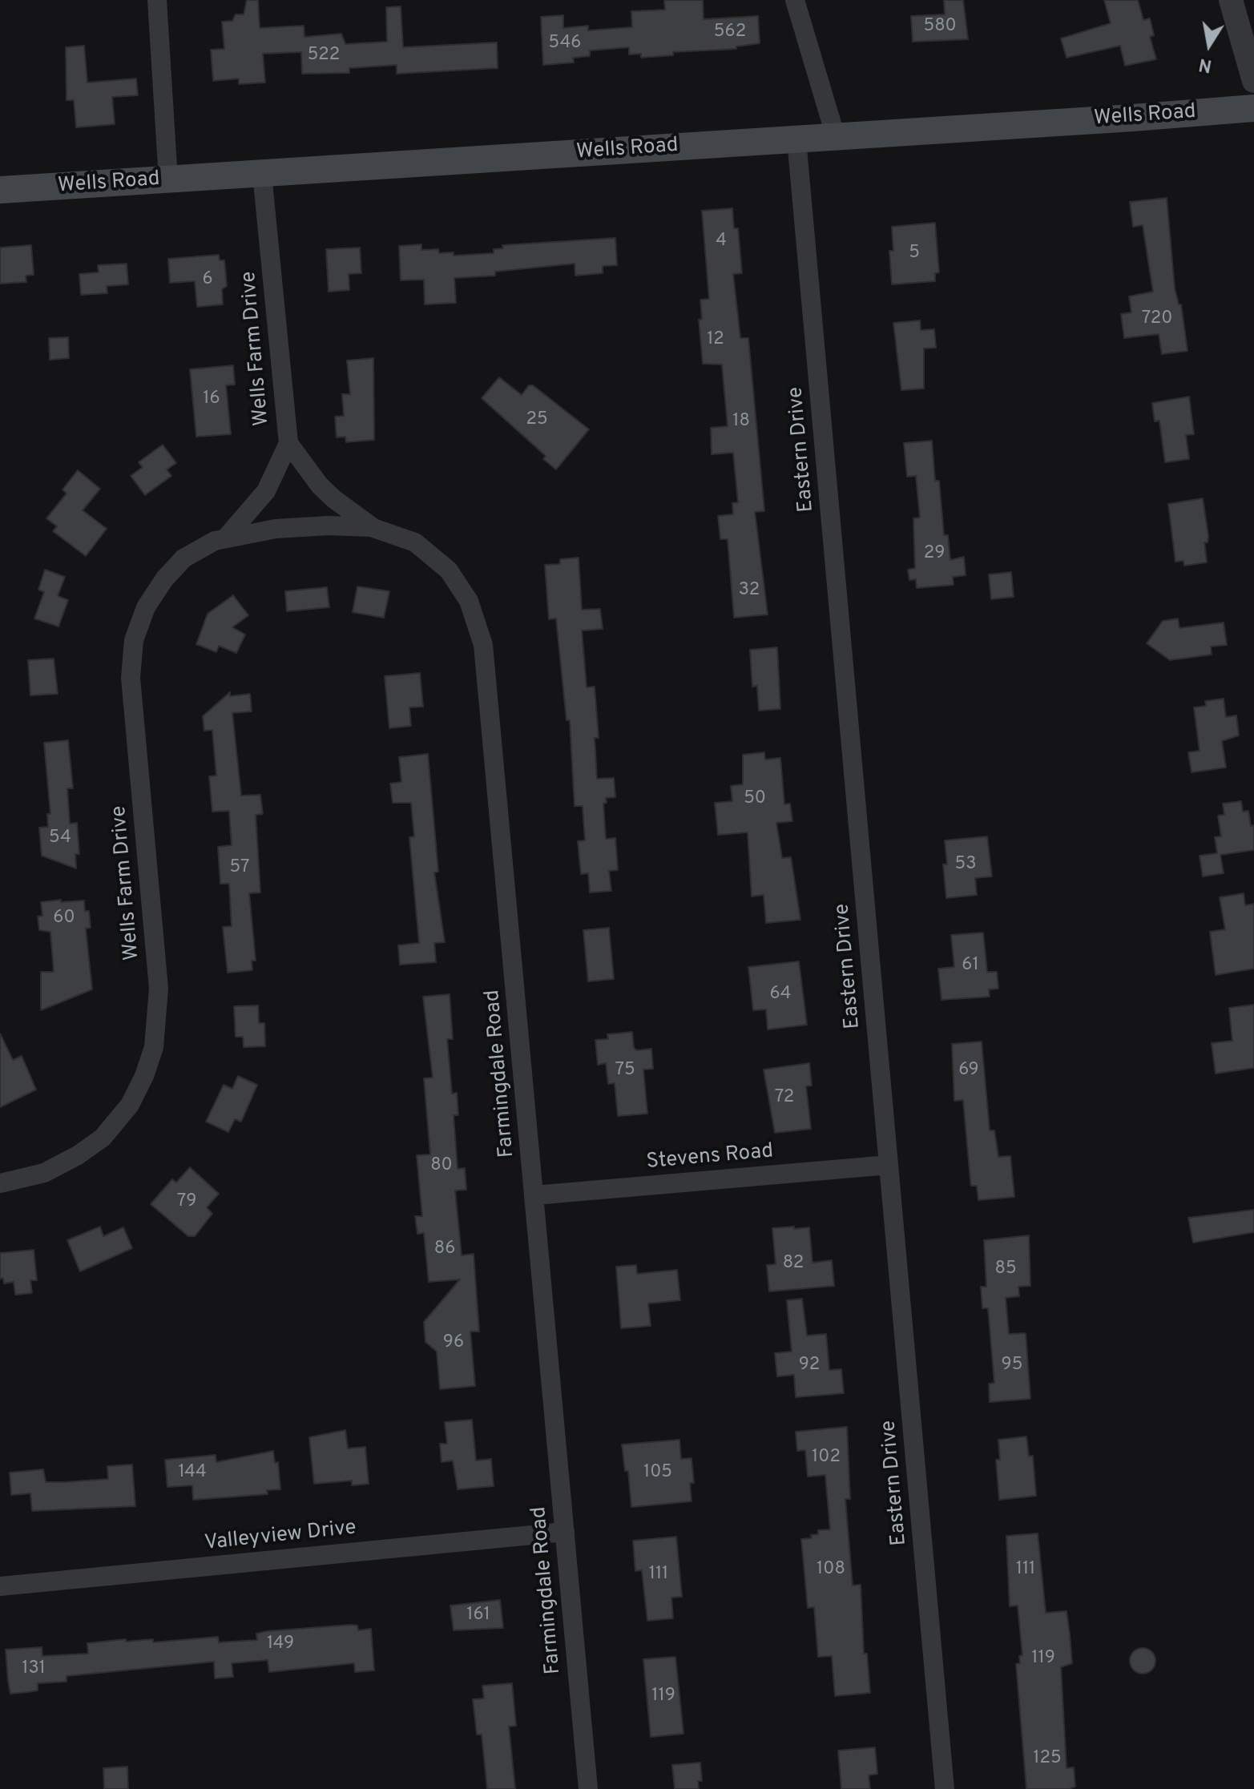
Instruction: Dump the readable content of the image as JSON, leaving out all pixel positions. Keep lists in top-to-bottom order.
{
  "streets": {
    "main road": ["Wells Road"],
    "street": [
      "Wells Farm Drive",
      "Eastern Drive",
      "Farmingdale Road",
      "Stevens Road",
      "Valleyview Drive"
    ]
  },
  "crossings": [
    ["Wells Road", "Wells Farm Drive"],
    ["Wells Road", "Eastern Drive"],
    ["Wells Farm Drive", "Farmingdale Road"],
    ["Eastern Drive", "Stevens Road"],
    ["Farmingdale Road", "Stevens Road"],
    ["Farmingdale Road", "Valleyview Drive"]
  ],
  "house_numbers": [
    "580",
    "562",
    "546",
    "522",
    "4",
    "5",
    "6",
    "720",
    "12",
    "16",
    "25",
    "18",
    "29",
    "32",
    "50",
    "54",
    "53",
    "57",
    "60",
    "61",
    "64",
    "75",
    "69",
    "72",
    "80",
    "79",
    "86",
    "82",
    "85",
    "96",
    "92",
    "95",
    "102",
    "144",
    "105",
    "108",
    "111",
    "111",
    "161",
    "149",
    "119",
    "131",
    "119",
    "125"
  ],
  "north": "bottom"
}
